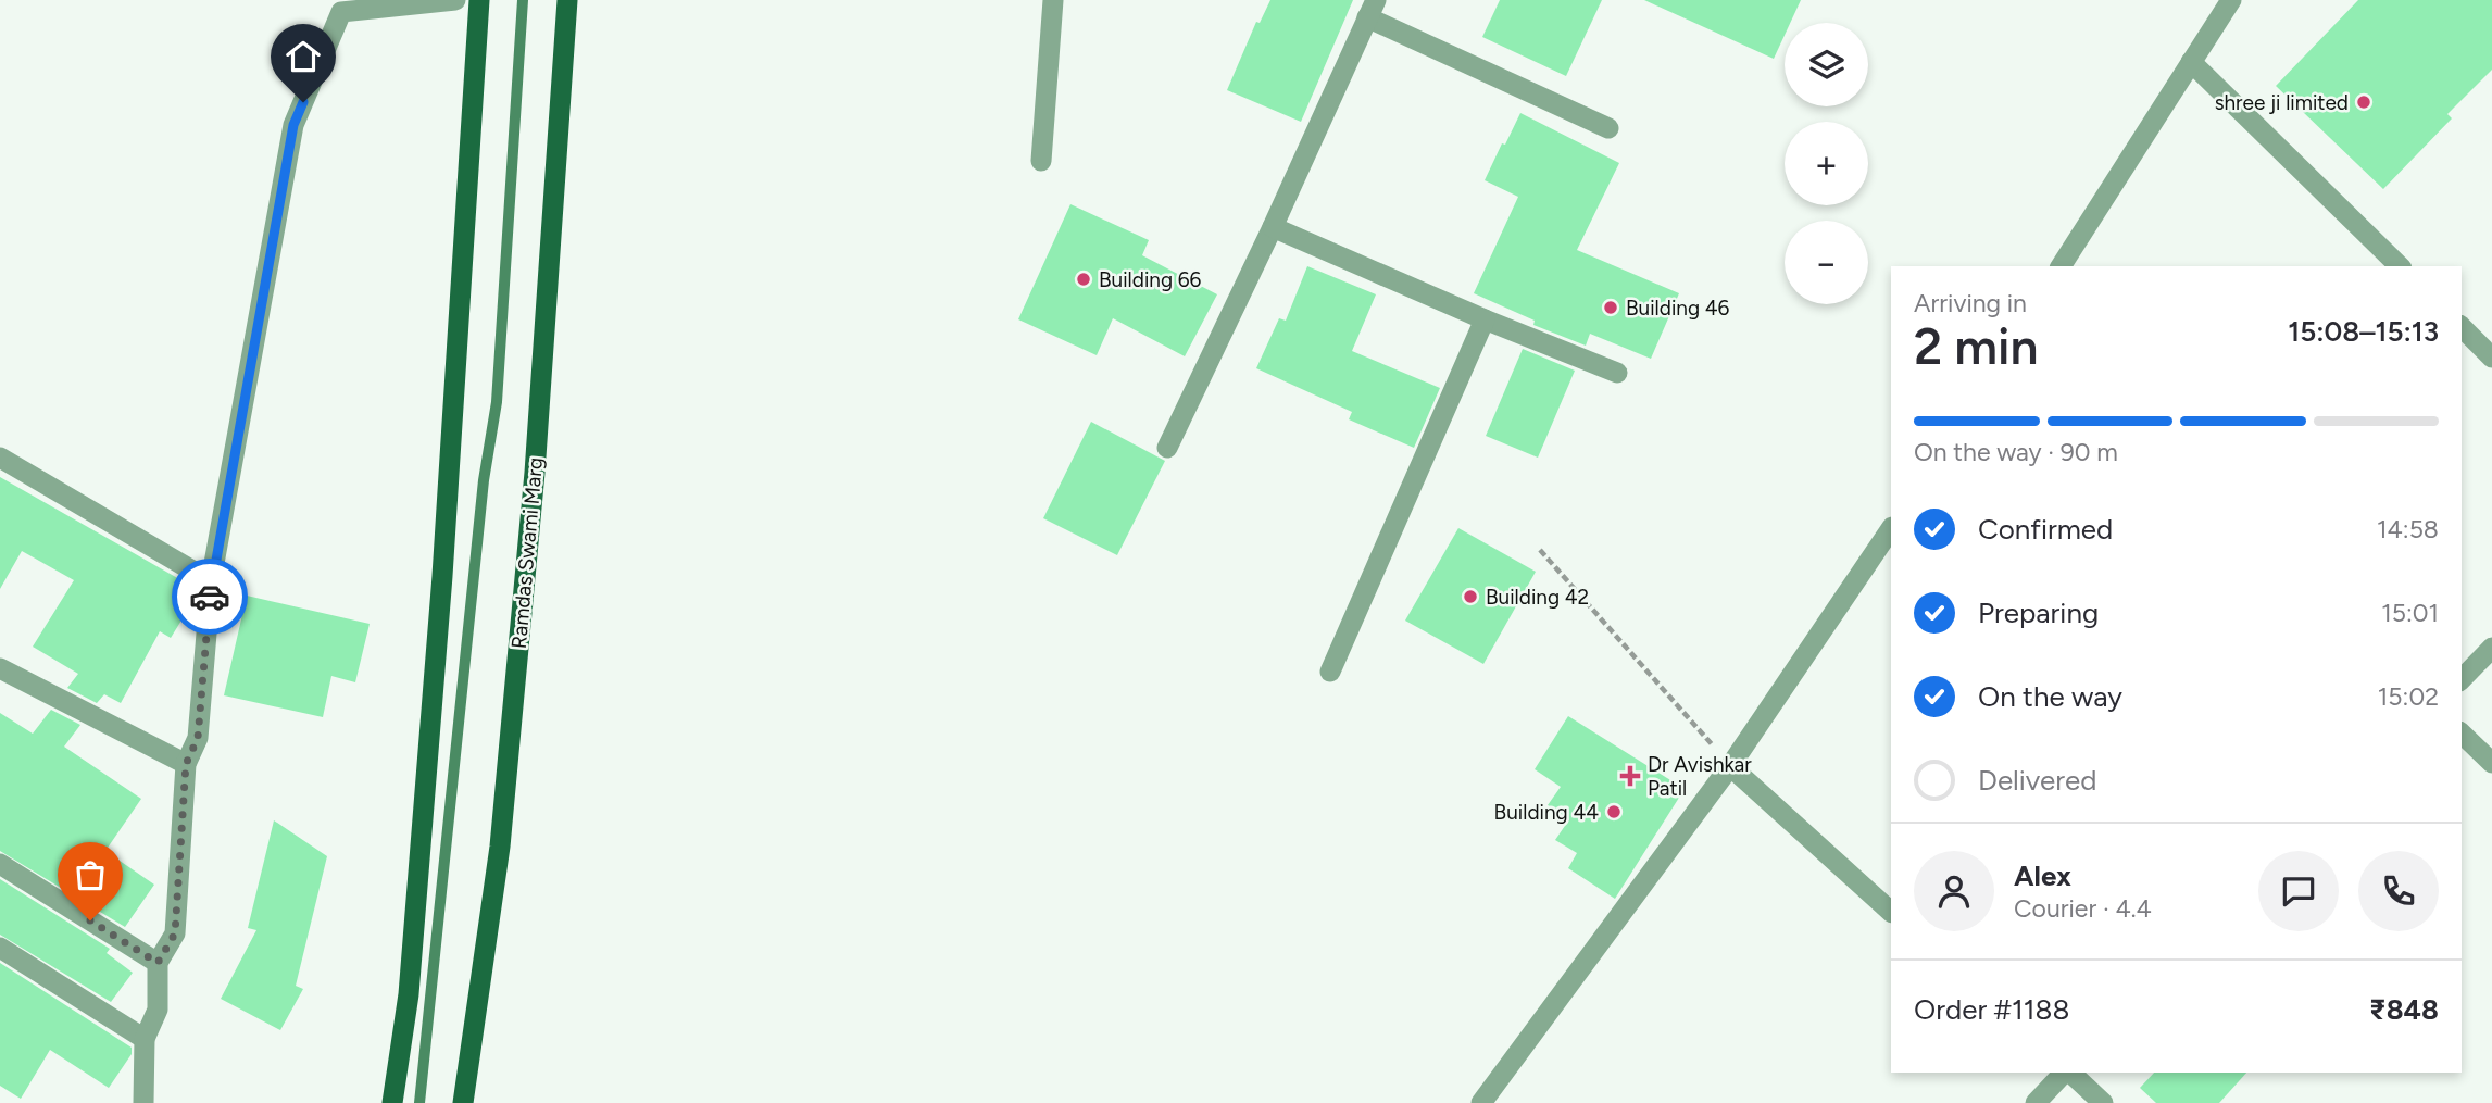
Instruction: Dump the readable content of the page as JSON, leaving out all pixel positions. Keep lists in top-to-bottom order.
{
  "streets": {
    "main road": ["Ramdas Swami Marg"]
  },
  "places": {
    "other": [
      "shree ji limited",
      "Building 66",
      "Building 46",
      "Building 42",
      "Building 44"
    ],
    "health": ["Dr Avishkar Patil"]
  },
  "page": {
    "map_buttons": ["+", "−"],
    "heading": ["2 min", "Arriving in", "15:08–15:13"],
    "panel": [
      "Alex",
      "Courier · 4.4",
      "Order #1188",
      "₹848"
    ],
    "bar": "On the way · 90 m",
    "list": [
      ["Confirmed", "14:58"],
      ["Preparing", "15:01"],
      ["On the way", "15:02"],
      "Delivered"
    ]
  }
}
